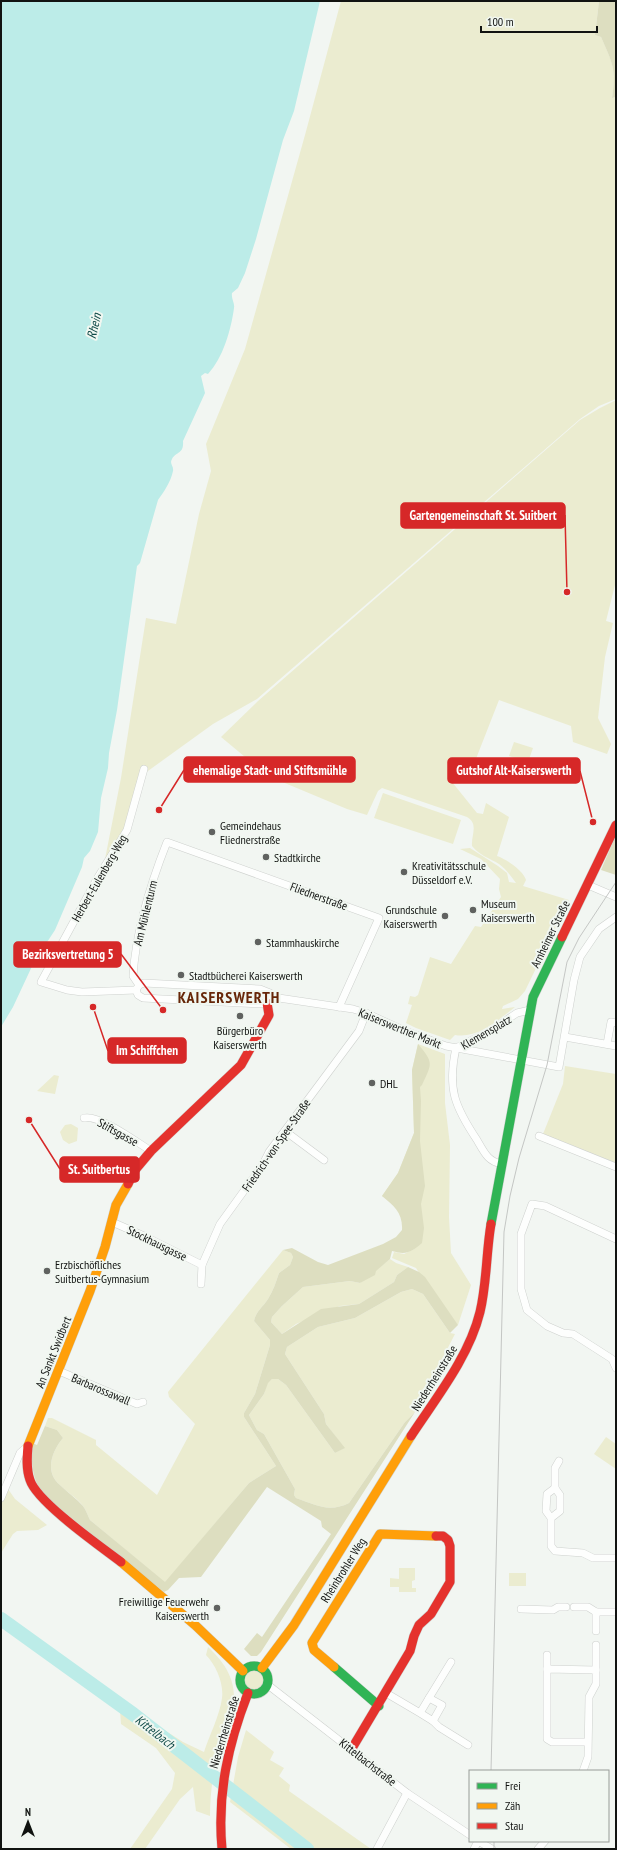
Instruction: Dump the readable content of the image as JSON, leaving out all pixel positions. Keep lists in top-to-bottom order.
{
  "streets": {
    "street": [
      "Herbert-Eulenberg-Weg",
      "Fliednerstraße",
      "Am Mühlenturm",
      "Arnheimer Straße",
      "Kaiserswerther Markt",
      "Klemensplatz",
      "Stiftsgasse",
      "Friedrich-von-Spee-Straße",
      "Stockhausgasse",
      "An Sankt Swidbert",
      "Niederrheinstraße",
      "Barbarossawall",
      "Rheinbrohler Weg",
      "Kittelbachstraße"
    ]
  },
  "crossings": [
    ["Herbert-Eulenberg-Weg", "Kaiserswerther Markt"],
    ["Fliednerstraße", "Am Mühlenturm"],
    ["Fliednerstraße", "Kaiserswerther Markt"],
    ["Am Mühlenturm", "Kaiserswerther Markt"],
    ["Arnheimer Straße", "Klemensplatz"],
    ["Arnheimer Straße", "Niederrheinstraße"],
    ["Kaiserswerther Markt", "Klemensplatz"],
    ["Kaiserswerther Markt", "Friedrich-von-Spee-Straße"],
    ["Kaiserswerther Markt", "An Sankt Swidbert"],
    ["Klemensplatz", "Niederrheinstraße"],
    ["Stiftsgasse", "An Sankt Swidbert"],
    ["Friedrich-von-Spee-Straße", "Stockhausgasse"],
    ["Stockhausgasse", "An Sankt Swidbert"],
    ["An Sankt Swidbert", "Niederrheinstraße"],
    ["An Sankt Swidbert", "Barbarossawall"],
    ["An Sankt Swidbert", "Kittelbachstraße"],
    ["Niederrheinstraße", "Kittelbachstraße"],
    ["Rheinbrohler Weg", "Kittelbachstraße"]
  ],
  "districts": ["KAISERSWERTH"],
  "water": ["Rhein", "Kittelbach"],
  "places": [
    "Gartengemeinschaft St. Suitbert",
    "ehemalige Stadt- und Stiftsmühle",
    "Gutshof Alt-Kaiserswerth",
    "Gemeindehaus Fliednerstraße",
    "Stadtkirche",
    "Kreativitätsschule Düsseldorf e.V.",
    "Museum Kaiserswerth",
    "Grundschule Kaiserswerth",
    "Stammhauskirche",
    "Stadtbücherei Kaiserswerth",
    "Im Schiffchen",
    "Bezirksvertretung 5",
    "Bürgerbüro Kaiserswerth",
    "DHL",
    "St. Suitbertus",
    "Erzbischöfliches Suitbertus-Gymnasium",
    "Freiwillige Feuerwehr Kaiserswerth"
  ],
  "legend": ["Frei", "Zäh", "Stau"],
  "scale_bar": "100 m",
  "north": "top"
}
